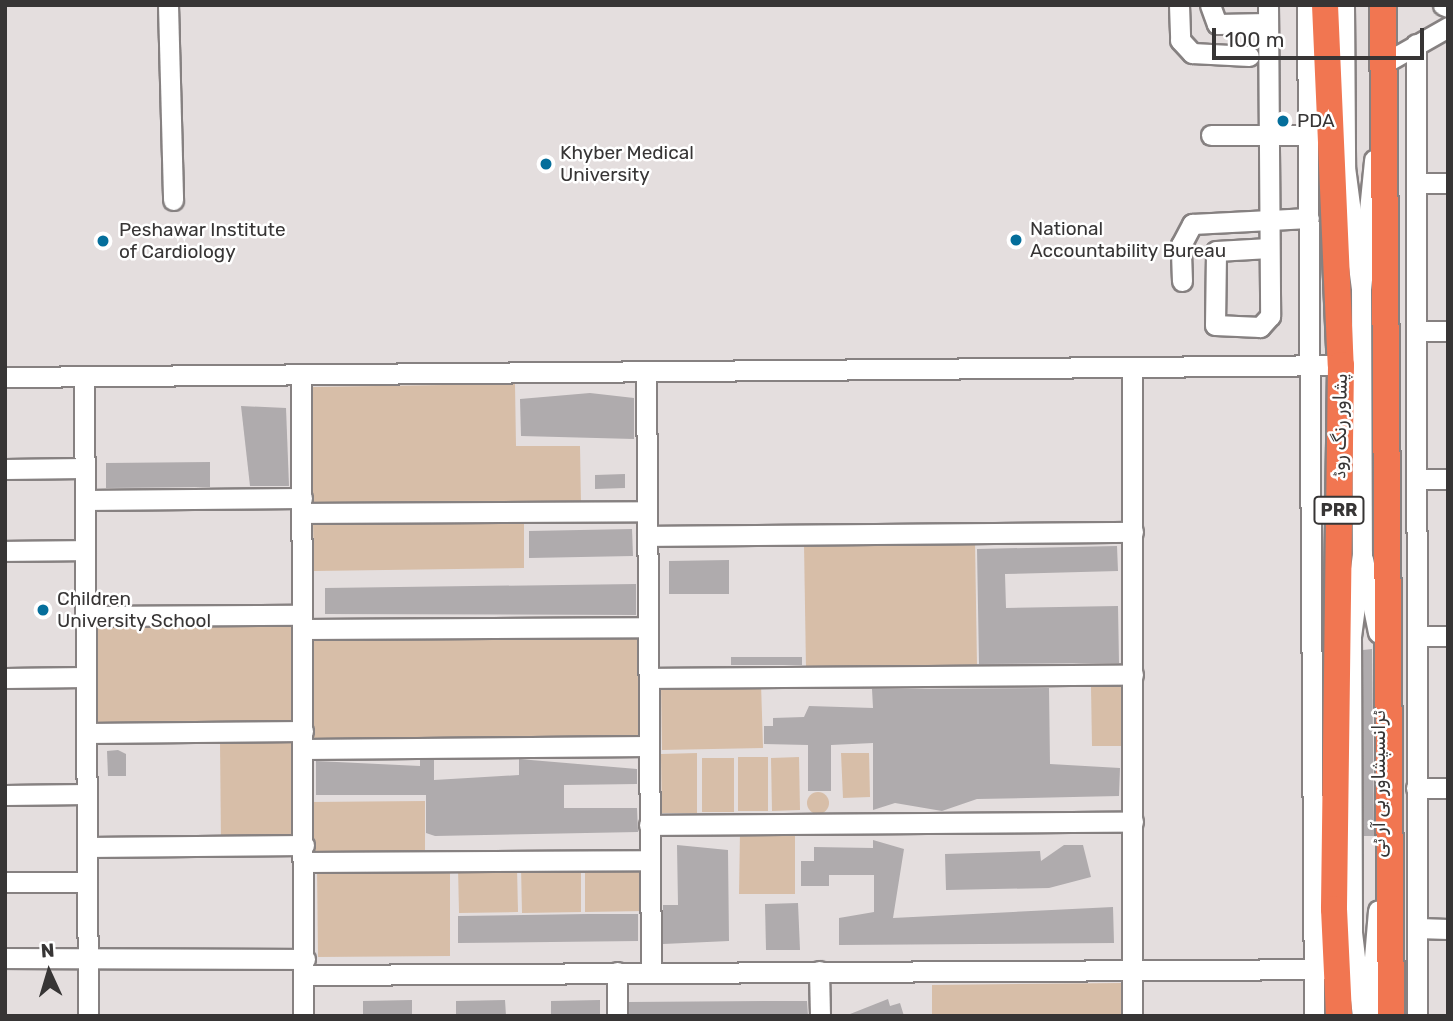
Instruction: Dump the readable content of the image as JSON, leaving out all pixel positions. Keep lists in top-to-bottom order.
{
  "streets": {
    "highway": ["پشاور رنگ روڈ", "PRR"],
    "street": ["ٹرانسپشاور بی آر ٹی"]
  },
  "places": [
    "PDA",
    "Khyber Medical University",
    "National Accountability Bureau",
    "Peshawar Institute of Cardiology",
    "Children University School"
  ],
  "scale_bar": "100 m",
  "north": "top"
}
